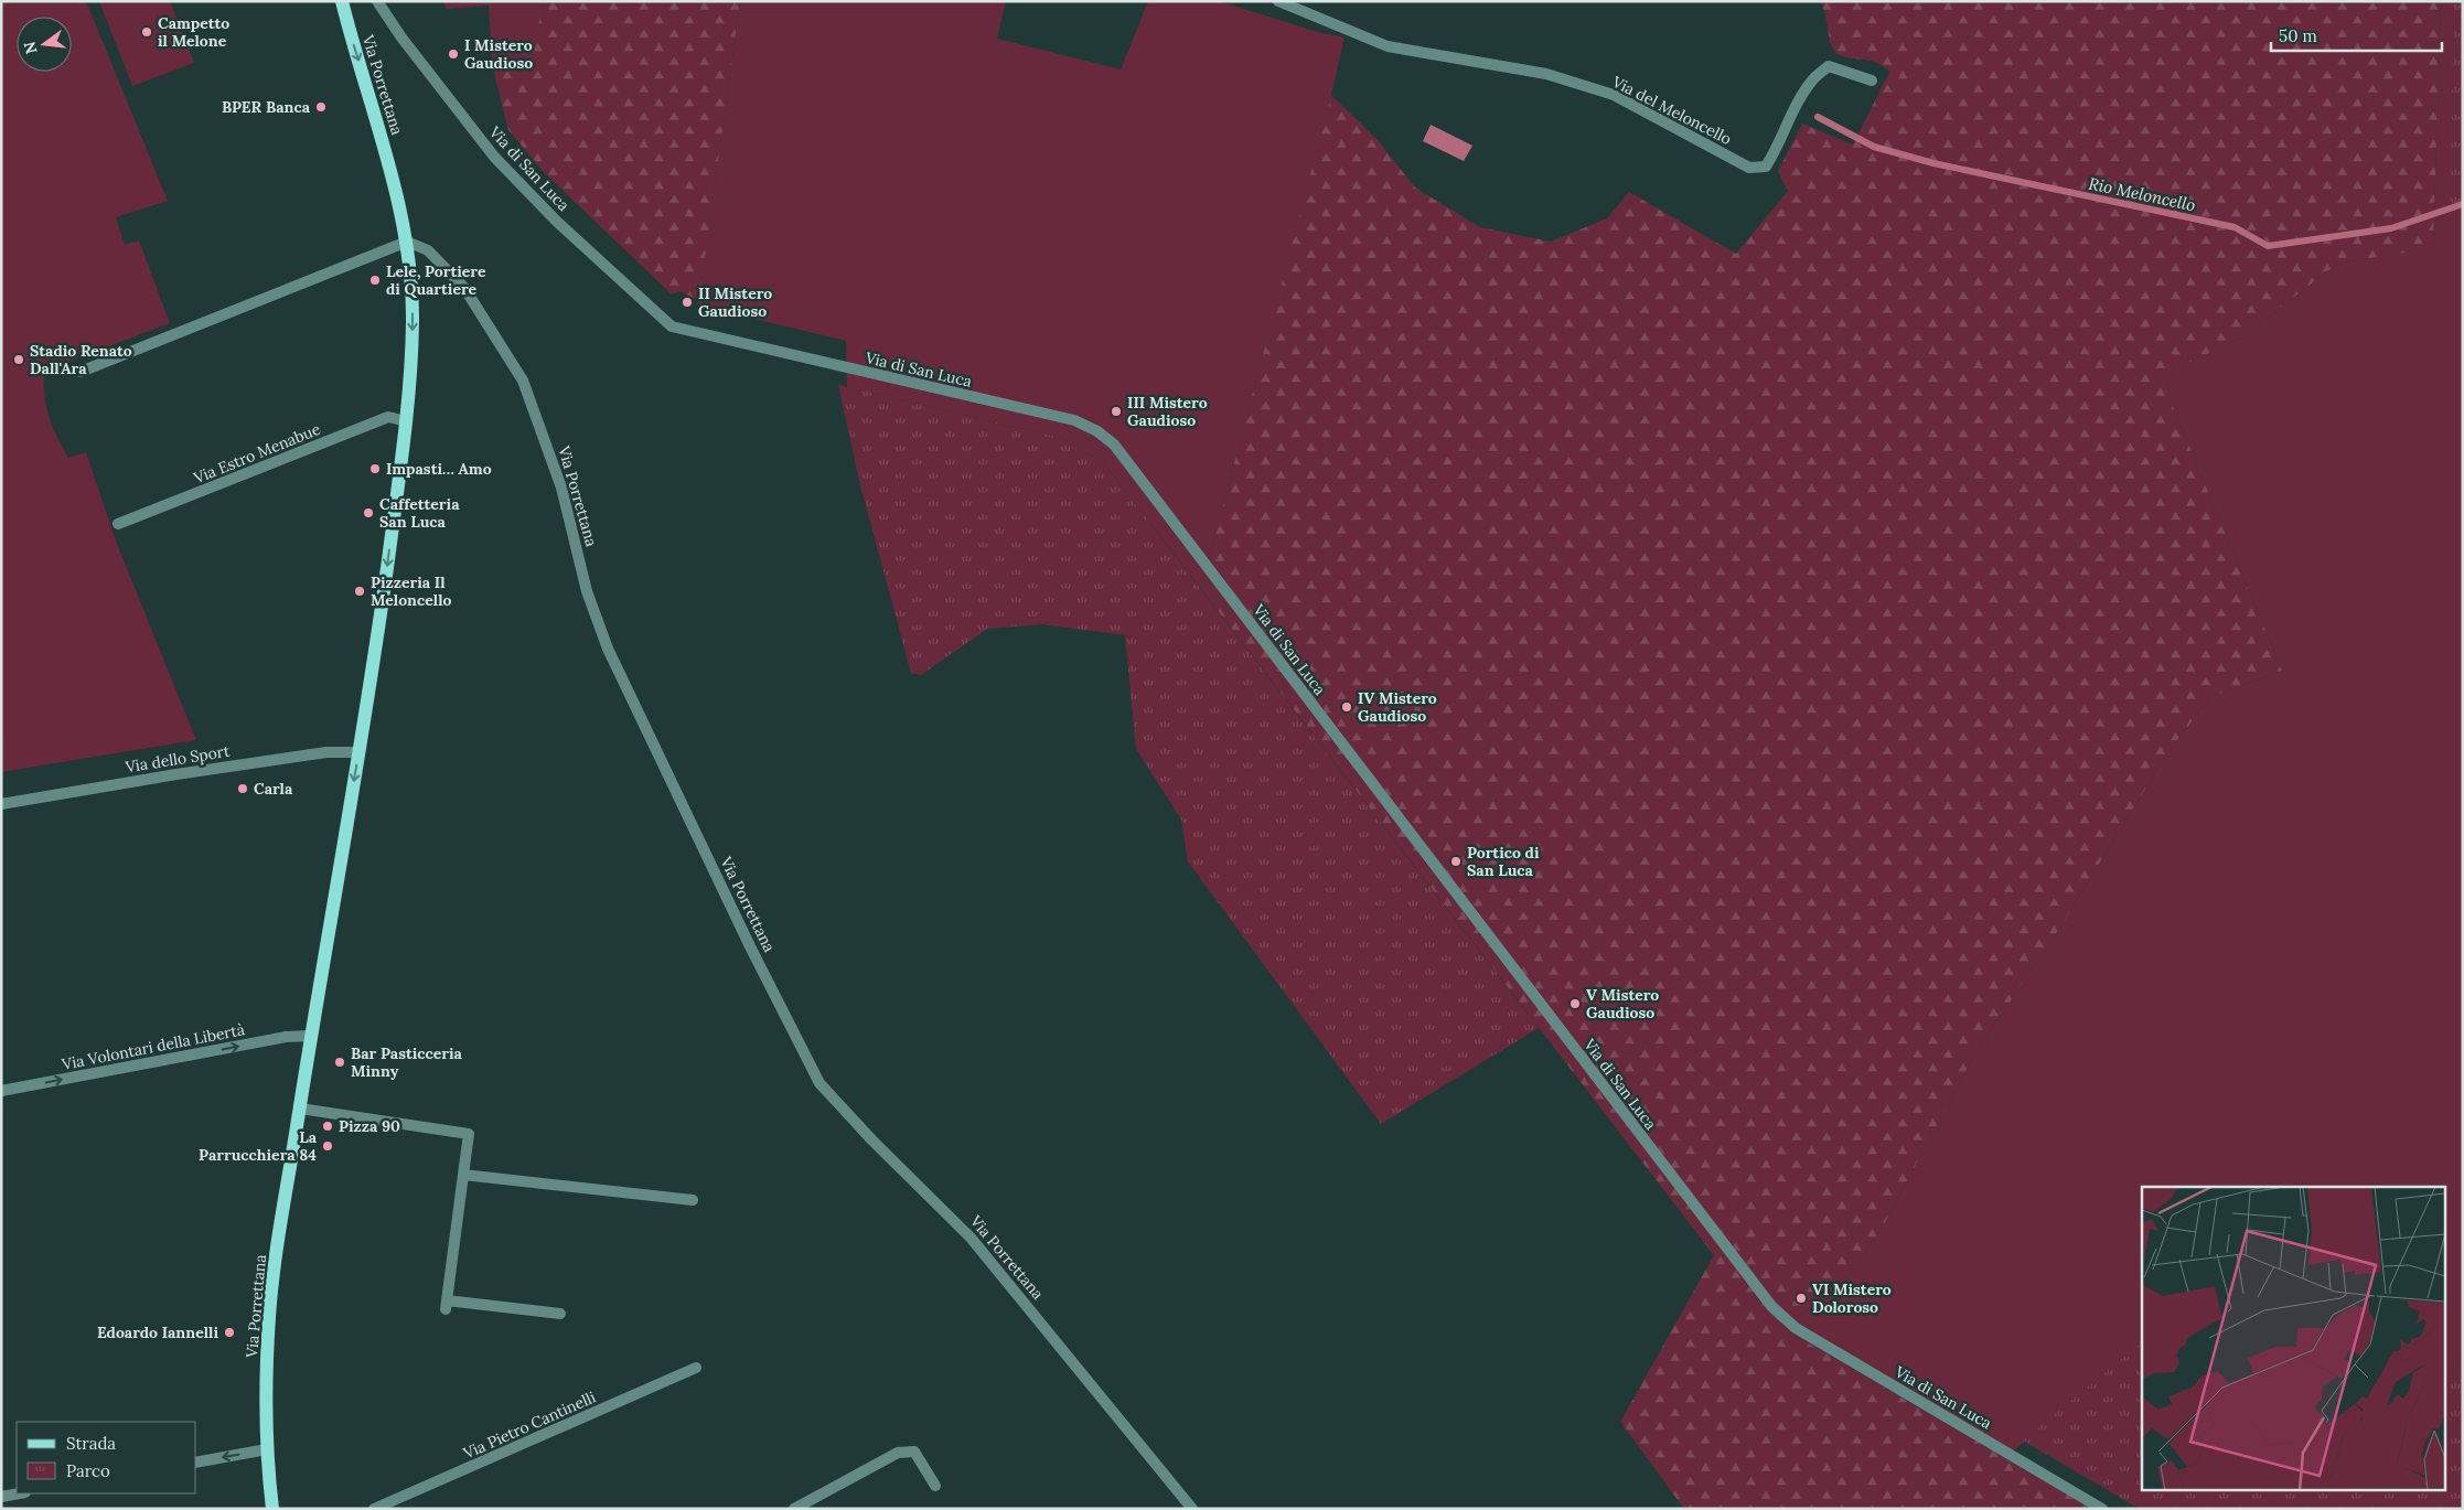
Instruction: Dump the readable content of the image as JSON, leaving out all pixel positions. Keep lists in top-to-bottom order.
{
  "streets": {
    "main road": ["Via Porrettana"],
    "street": [
      "Via del Meloncello",
      "Via di San Luca",
      "Via Estro Menabue",
      "Via dello Sport",
      "Via Volontari della Libertà",
      "Via Pietro Cantinelli"
    ]
  },
  "crossings": [
    ["Via Porrettana", "Via Estro Menabue"],
    ["Via Porrettana", "Via dello Sport"],
    ["Via Porrettana", "Via Volontari della Libertà"]
  ],
  "one_way": ["Via Volontari della Libertà"],
  "water": ["Rio Meloncello"],
  "places": [
    "Campetto il Melone",
    "I Mistero Gaudioso",
    "BPER Banca",
    "Lele, Portiere di Quartiere",
    "II Mistero Gaudioso",
    "Stadio Renato Dall'Ara",
    "III Mistero Gaudioso",
    "Impasti… Amo",
    "Caffetteria San Luca",
    "Pizzeria Il Meloncello",
    "IV Mistero Gaudioso",
    "Carla",
    "Portico di San Luca",
    "V Mistero Gaudioso",
    "Bar Pasticceria Minny",
    "Pizza 90",
    "La Parrucchiera 84",
    "VI Mistero Doloroso",
    "Edoardo Iannelli"
  ],
  "legend": ["Strada", "Parco"],
  "scale_bar": "50 m",
  "north": "left"
}
